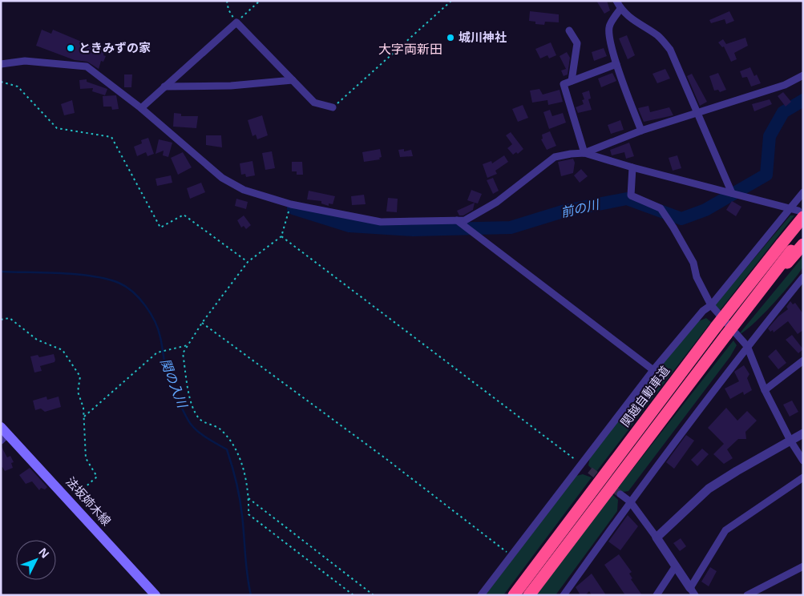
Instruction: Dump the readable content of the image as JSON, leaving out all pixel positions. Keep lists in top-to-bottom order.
{
  "streets": {
    "highway": ["関越自動車道"],
    "main road": ["法坂姉木線"]
  },
  "districts": ["大字両新田"],
  "water": ["前の川", "関の入川"],
  "places": ["城川神社", "ときみずの家"],
  "north": "top right"
}
